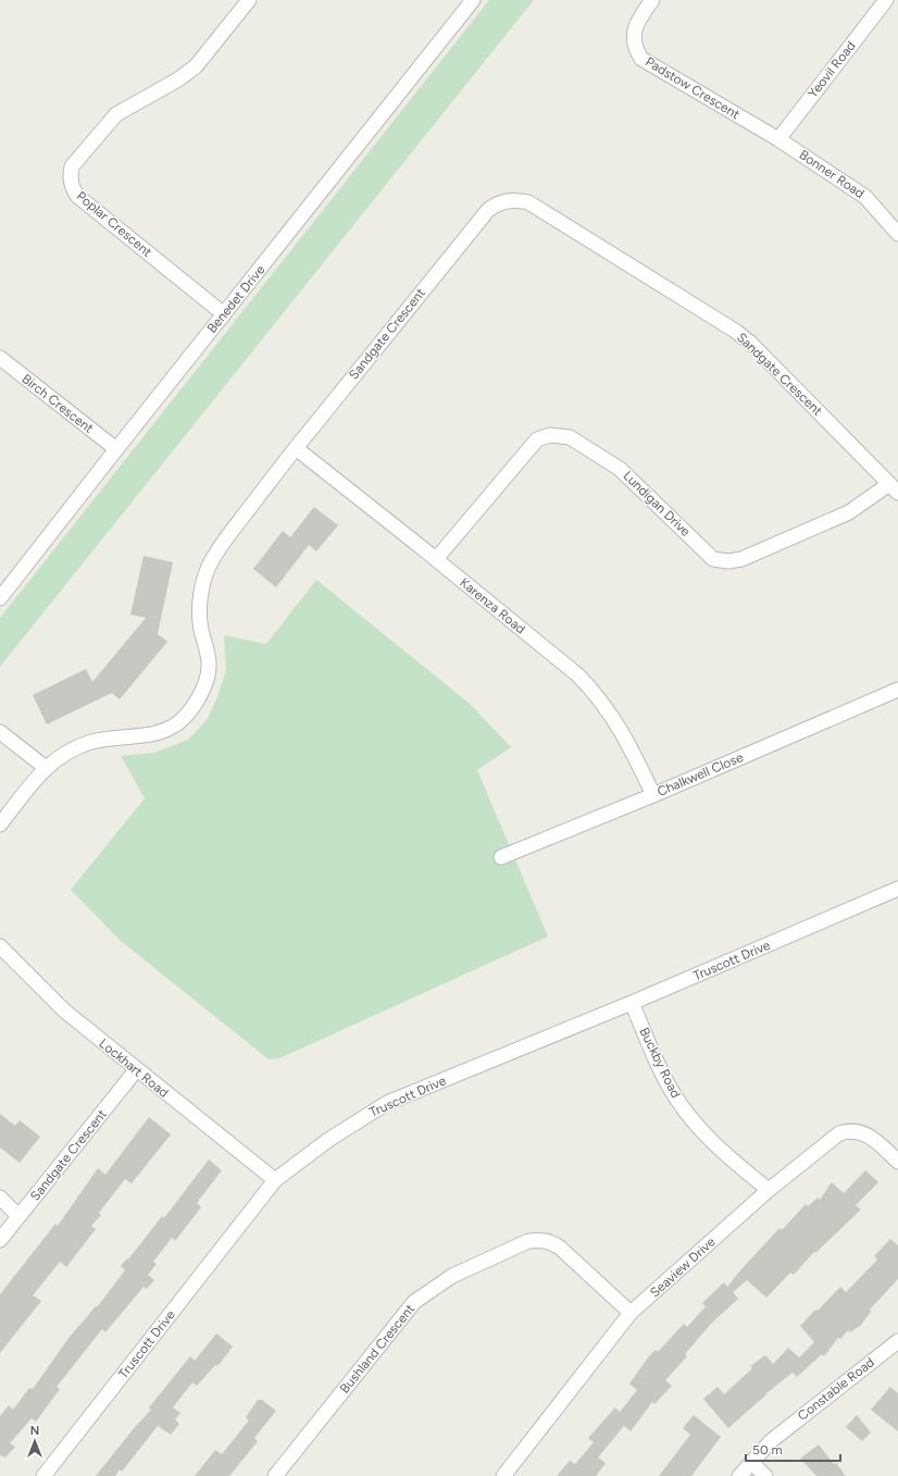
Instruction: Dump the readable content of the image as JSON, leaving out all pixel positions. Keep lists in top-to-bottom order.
{
  "streets": {
    "street": [
      "Yeovil Road",
      "Padstow Crescent",
      "Bonner Road",
      "Poplar Crescent",
      "Benedet Drive",
      "Sandgate Crescent",
      "Birch Crescent",
      "Lundigan Drive",
      "Karenza Road",
      "Chalkwell Close",
      "Truscott Drive",
      "Buckby Road",
      "Lockhart Road",
      "Seaview Drive",
      "Bushland Crescent",
      "Constable Road"
    ]
  },
  "crossings": [
    ["Yeovil Road", "Padstow Crescent"],
    ["Yeovil Road", "Bonner Road"],
    ["Padstow Crescent", "Bonner Road"],
    ["Poplar Crescent", "Benedet Drive"],
    ["Benedet Drive", "Birch Crescent"],
    ["Sandgate Crescent", "Lundigan Drive"],
    ["Sandgate Crescent", "Karenza Road"],
    ["Sandgate Crescent", "Lockhart Road"],
    ["Lundigan Drive", "Karenza Road"],
    ["Karenza Road", "Chalkwell Close"],
    ["Truscott Drive", "Buckby Road"],
    ["Truscott Drive", "Lockhart Road"],
    ["Buckby Road", "Seaview Drive"],
    ["Seaview Drive", "Bushland Crescent"]
  ],
  "scale_bar": "50 m",
  "north": "top"
}
